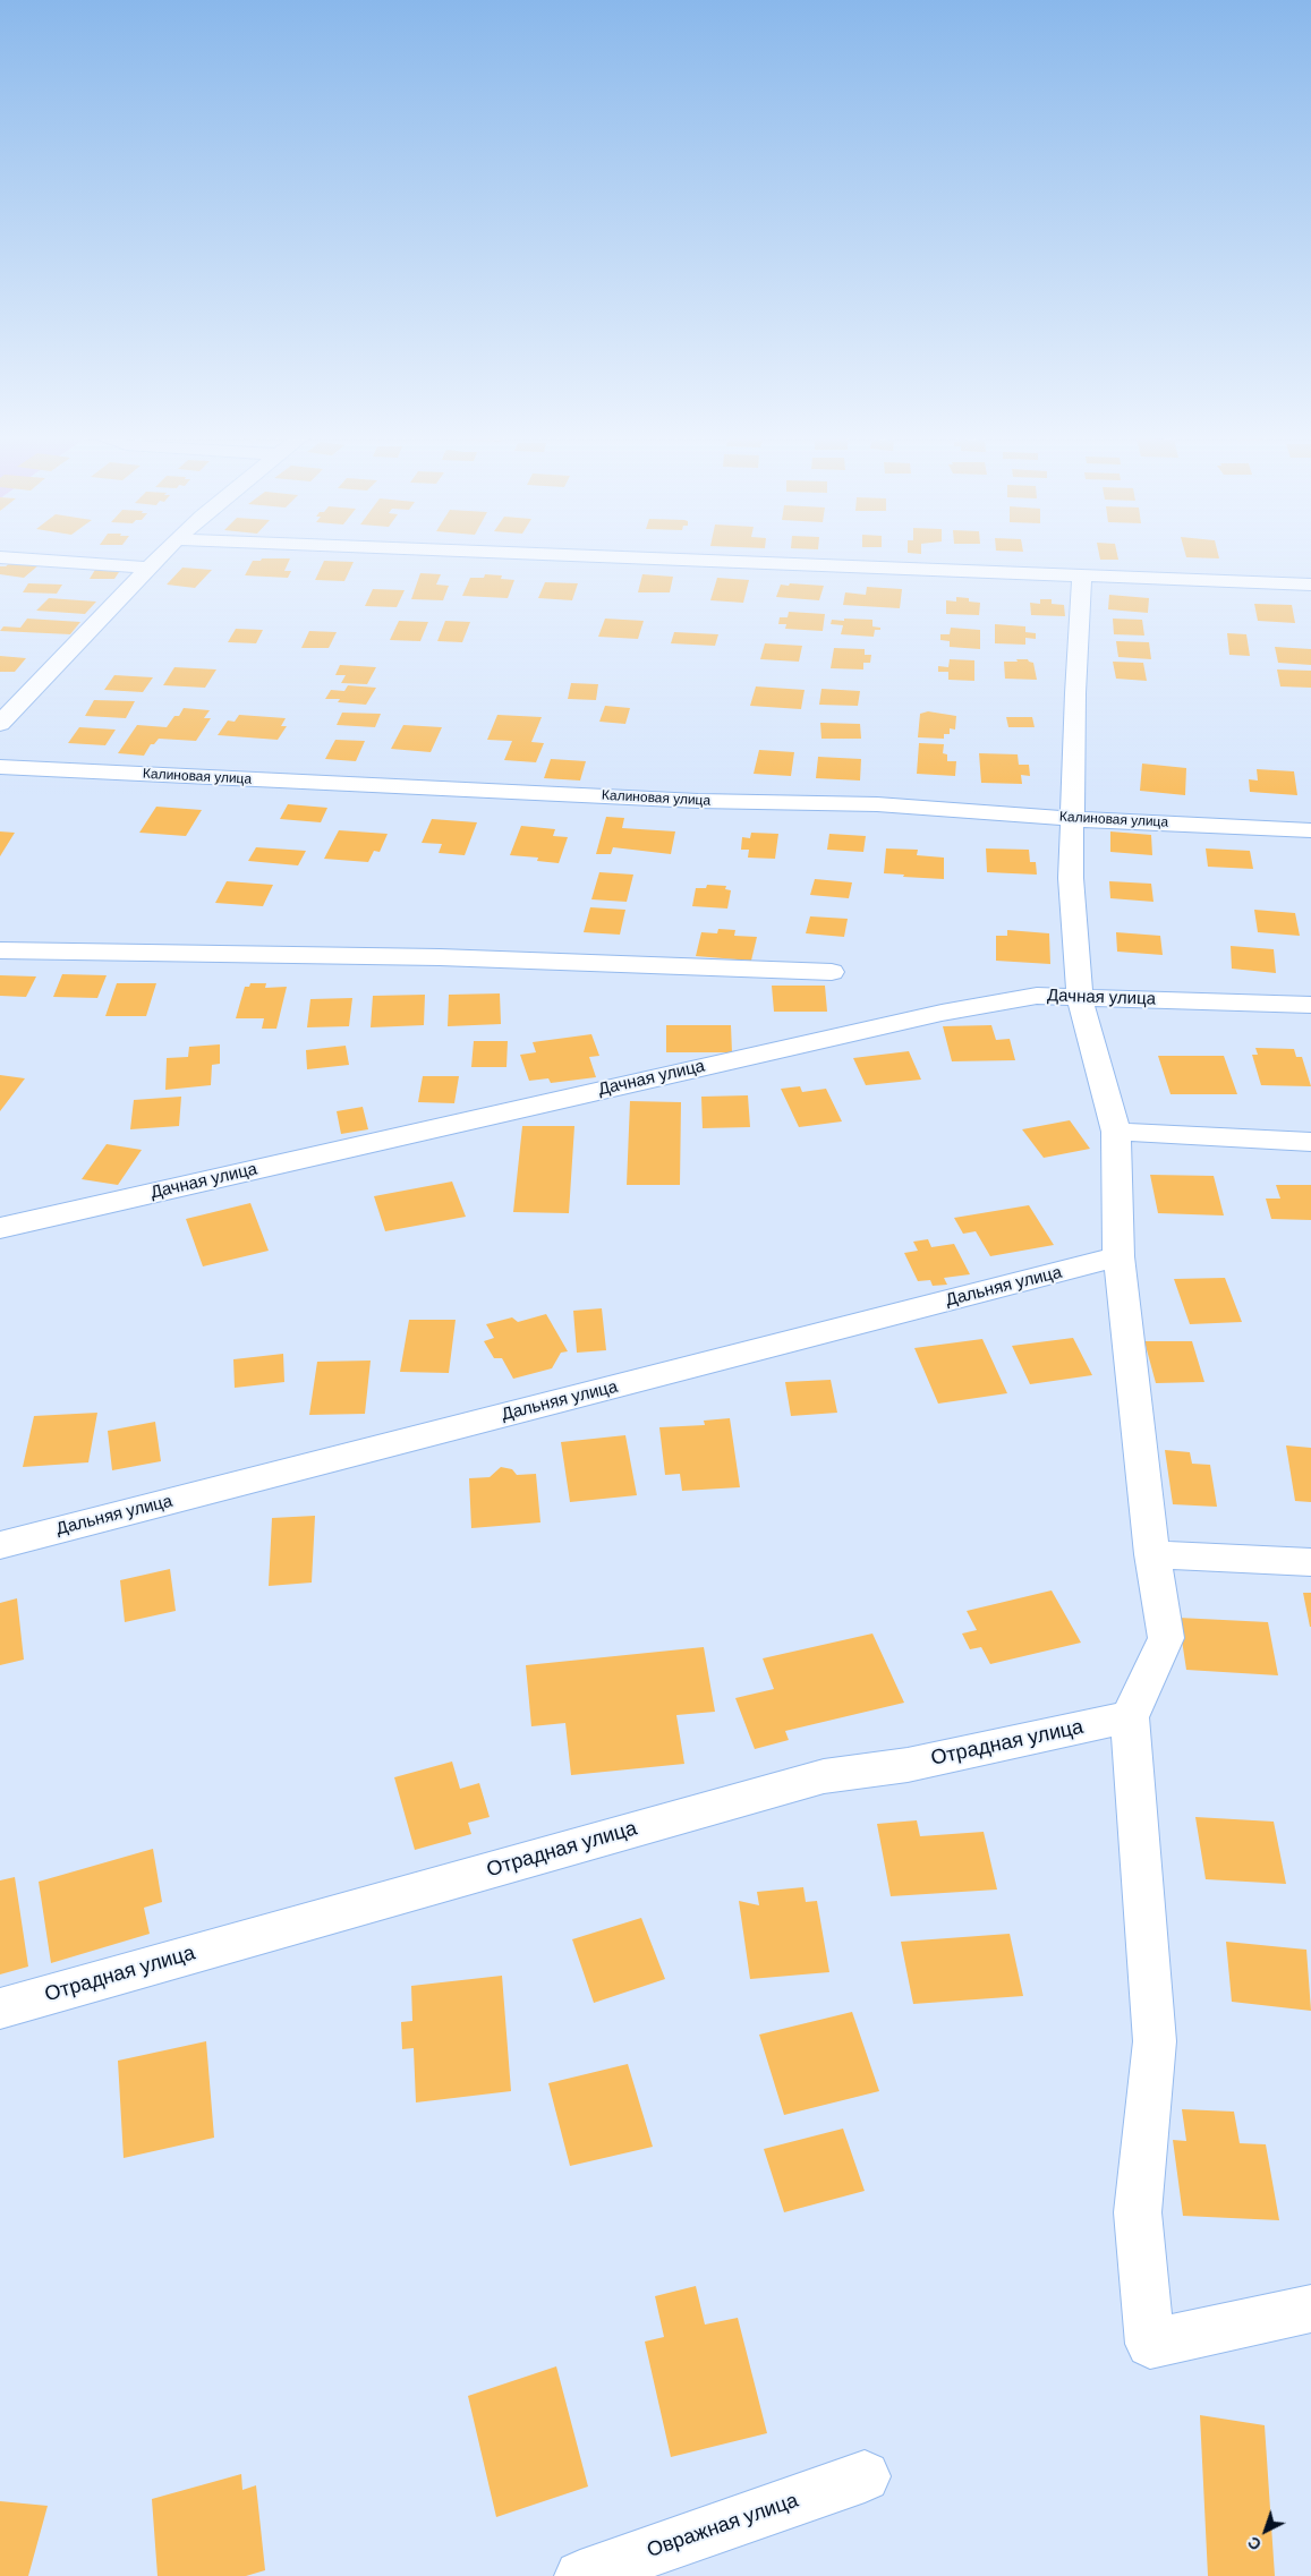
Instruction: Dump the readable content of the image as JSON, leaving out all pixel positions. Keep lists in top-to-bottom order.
{
  "streets": {
    "street": [
      "Калиновая улица",
      "Дачная улица",
      "Дальняя улица",
      "Отрадная улица",
      "Овражная улица"
    ]
  },
  "north": "bottom left"
}
